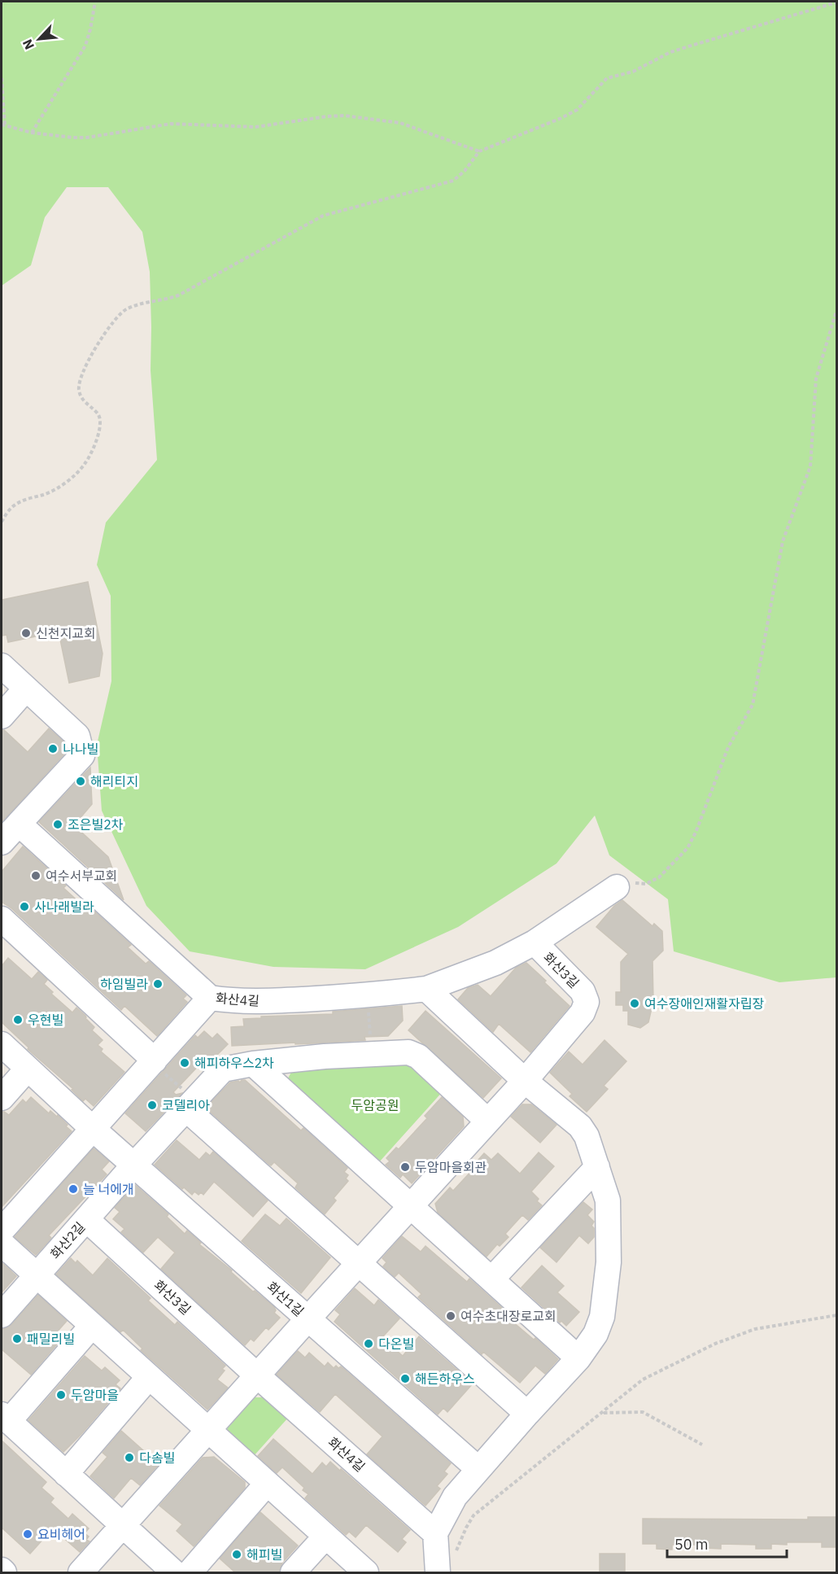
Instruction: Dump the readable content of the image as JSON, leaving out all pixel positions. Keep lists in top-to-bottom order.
{
  "streets": {
    "street": [
      "화산3길",
      "화산4길",
      "화산2길",
      "화산1길"
    ]
  },
  "crossings": [
    ["화산3길", "화산4길"],
    ["화산3길", "화산2길"],
    ["화산3길", "화산1길"],
    ["화산2길", "화산1길"]
  ],
  "parks": ["두암공원"],
  "places": [
    "신천지교회",
    "나나빌",
    "해리티지",
    "조은빌2차",
    "여수서부교회",
    "사나래빌라",
    "하임빌라",
    "여수장애인재활자립장",
    "우현빌",
    "해피하우스2차",
    "코델리아",
    "두암마을회관",
    "늘 너에개",
    "여수초대장로교회",
    "패밀리빌",
    "다온빌",
    "해든하우스",
    "두암마을",
    "다솜빌",
    "요비헤어",
    "해피빌"
  ],
  "scale_bar": "50 m",
  "north": "bottom left"
}
